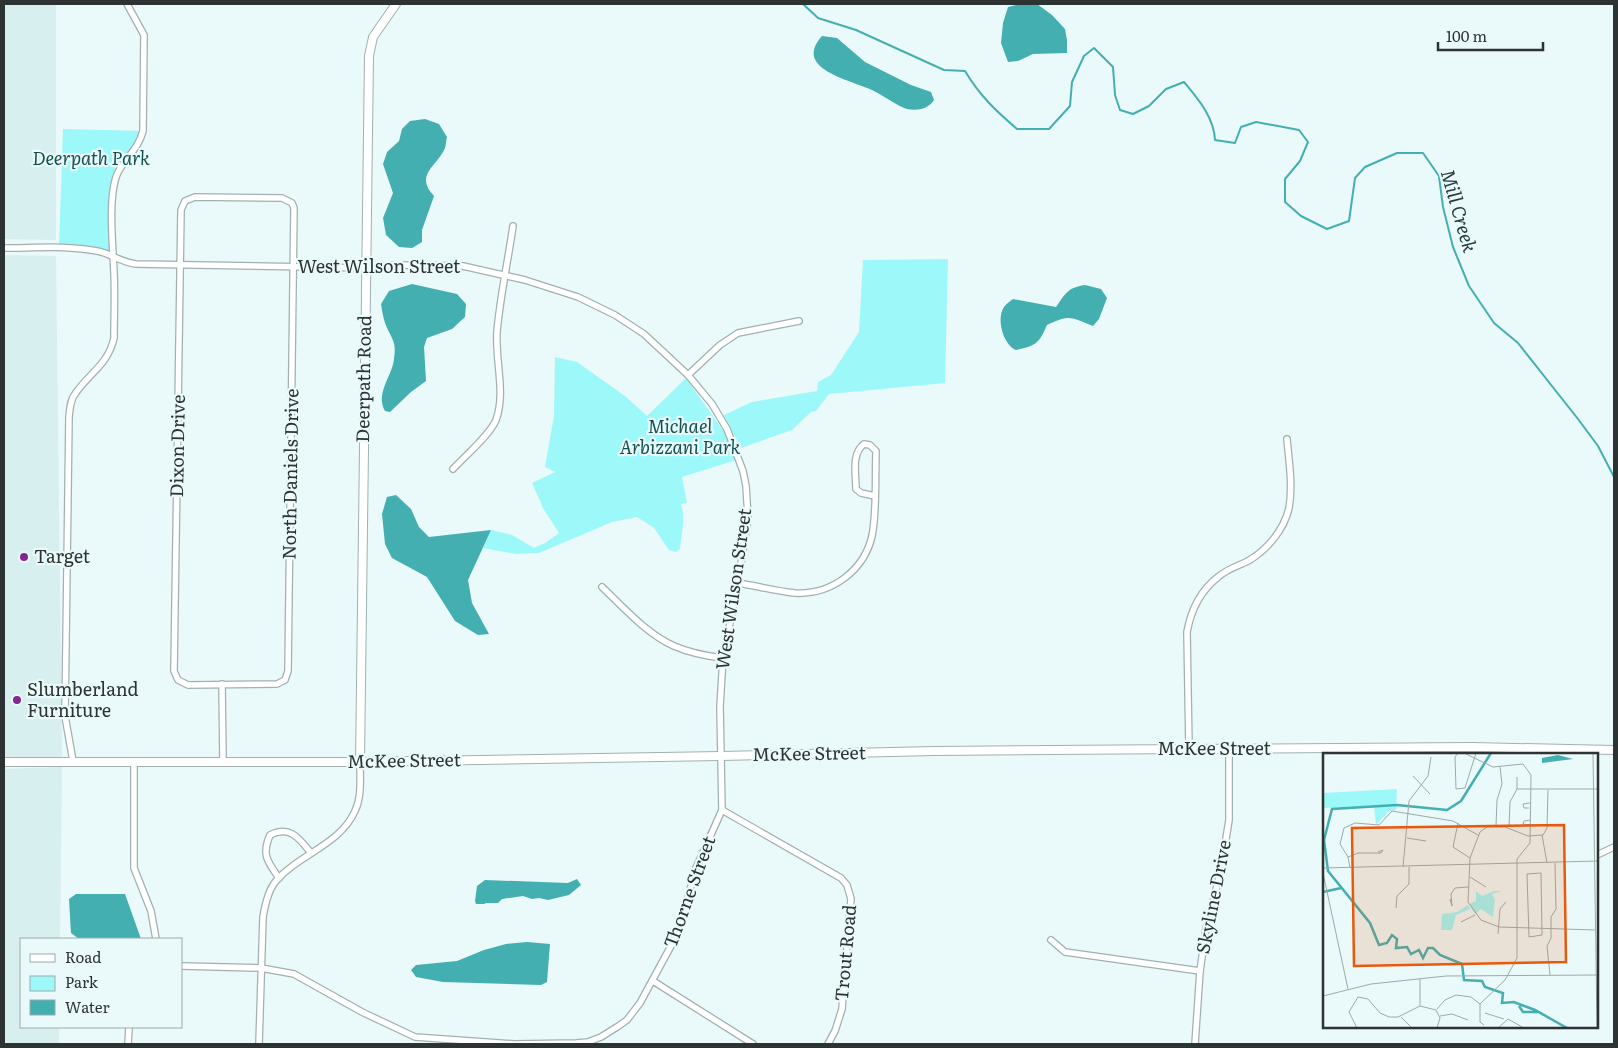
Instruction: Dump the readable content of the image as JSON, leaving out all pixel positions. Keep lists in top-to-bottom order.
{
  "streets": {
    "street": [
      "West Wilson Street",
      "Deerpath Road",
      "Dixon Drive",
      "North Daniels Drive",
      "McKee Street",
      "Thorne Street",
      "Skyline Drive",
      "Trout Road"
    ]
  },
  "crossings": [
    ["West Wilson Street", "Deerpath Road"],
    ["West Wilson Street", "Dixon Drive"],
    ["West Wilson Street", "North Daniels Drive"],
    ["West Wilson Street", "McKee Street"],
    ["West Wilson Street", "Thorne Street"],
    ["Deerpath Road", "McKee Street"],
    ["Dixon Drive", "North Daniels Drive"],
    ["McKee Street", "Thorne Street"],
    ["McKee Street", "Skyline Drive"],
    ["Thorne Street", "Trout Road"]
  ],
  "water": ["Mill Creek"],
  "parks": ["Deerpath Park", "Michael Arbizzani Park"],
  "places": ["Target", "Slumberland Furniture"],
  "legend": ["Road", "Park", "Water"],
  "scale_bar": "100 m"
}
